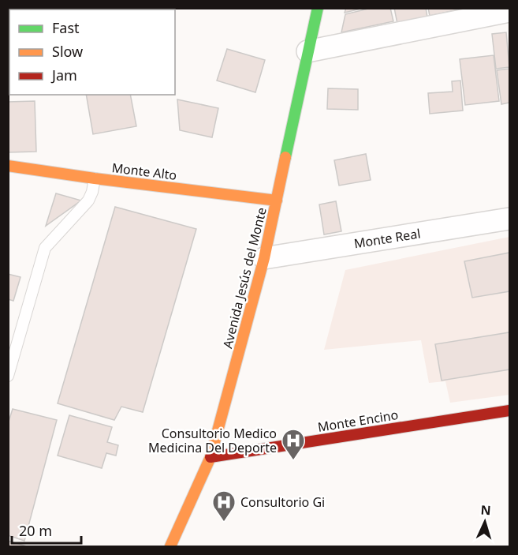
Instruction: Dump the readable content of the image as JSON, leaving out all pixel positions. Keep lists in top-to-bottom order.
{
  "streets": {
    "street": [
      "Monte Alto",
      "Monte Real",
      "Avenida Jesús del Monte",
      "Monte Encino"
    ]
  },
  "crossings": [
    ["Monte Alto", "Avenida Jesús del Monte"],
    ["Monte Real", "Avenida Jesús del Monte"],
    ["Avenida Jesús del Monte", "Monte Encino"]
  ],
  "places": {
    "hospital": ["Consultorio Medico Medicina Del Deporte", "Consultorio Gi"]
  },
  "legend": ["Fast", "Slow", "Jam"],
  "scale_bar": "20 m",
  "north": "top"
}
